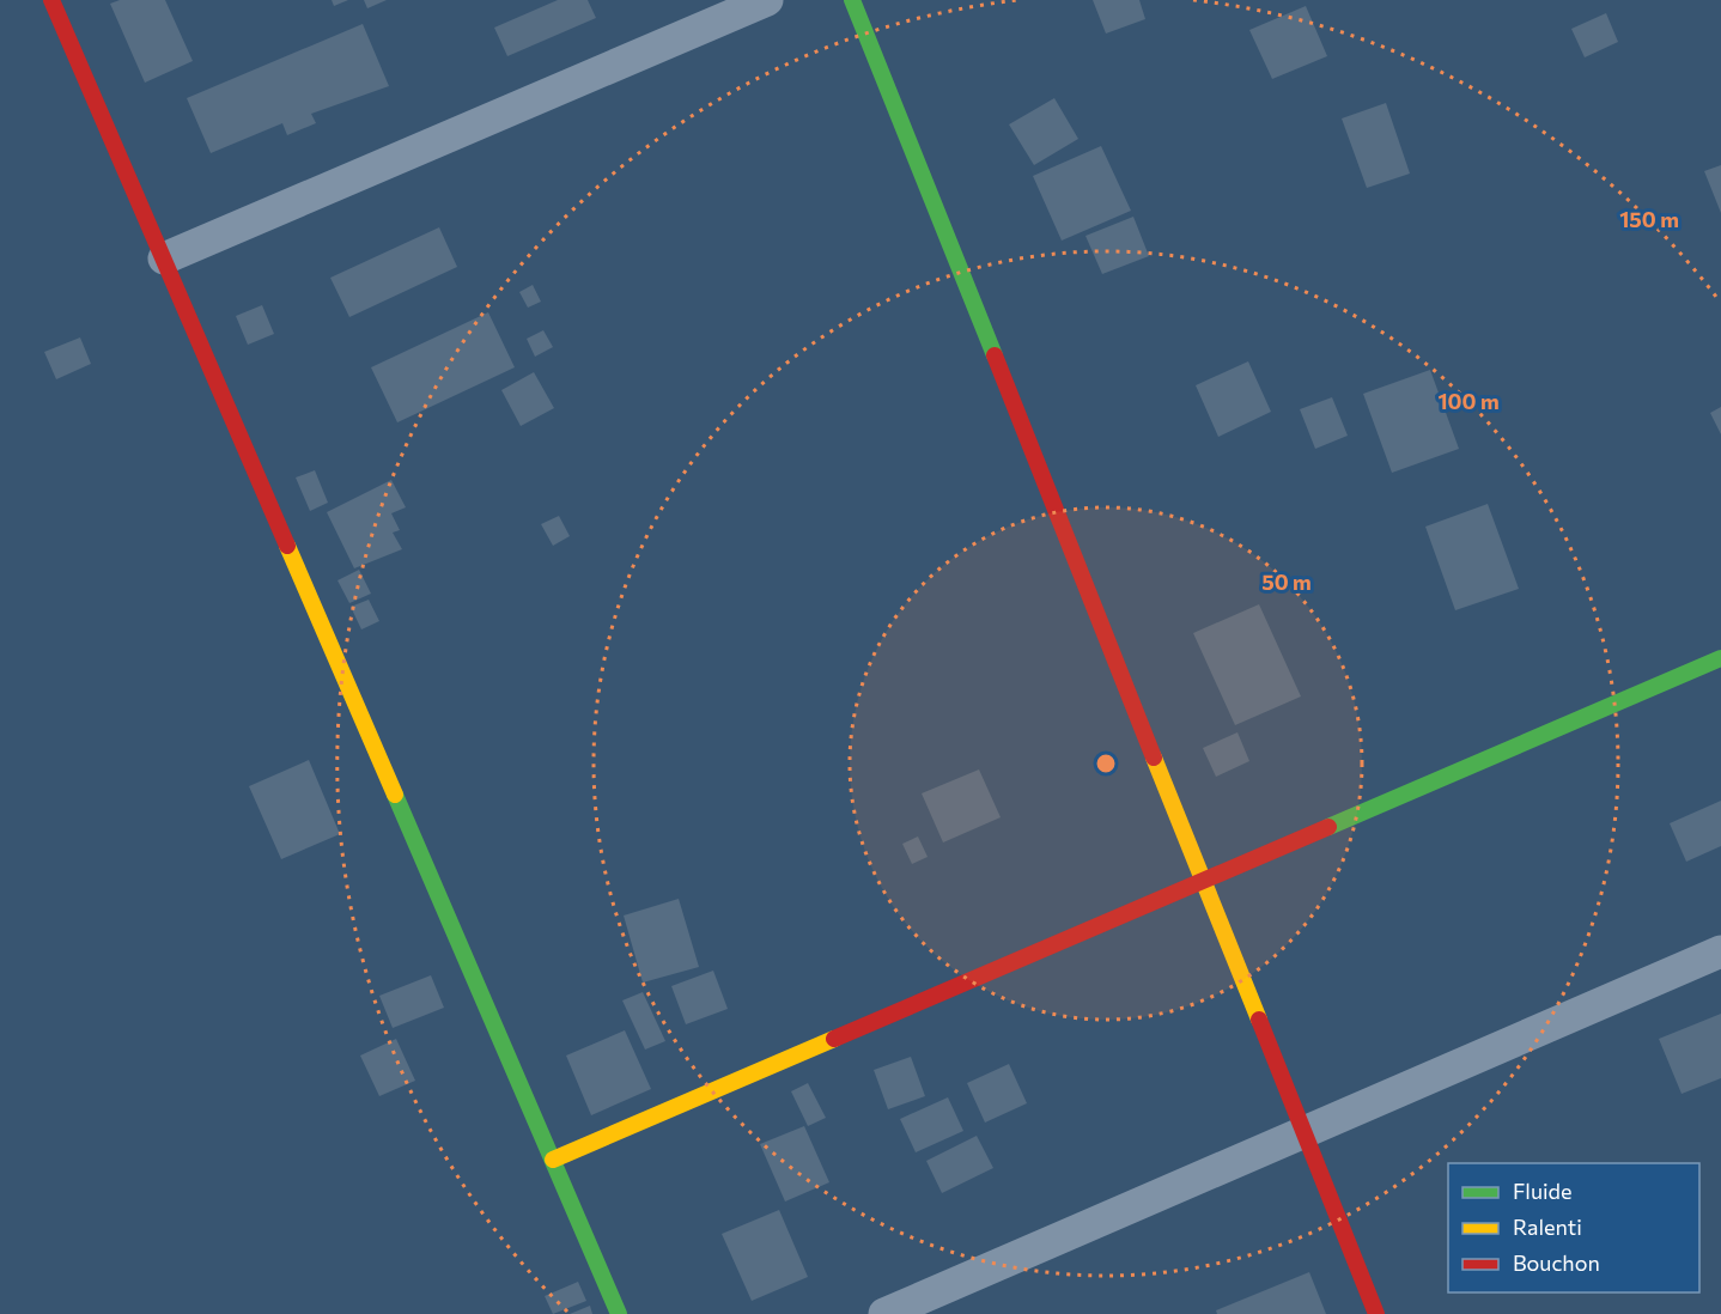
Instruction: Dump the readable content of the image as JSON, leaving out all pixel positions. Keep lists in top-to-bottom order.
{
  "legend": ["Fluide", "Ralenti", "Bouchon"],
  "rings": ["150 m", "100 m", "50 m"]
}
